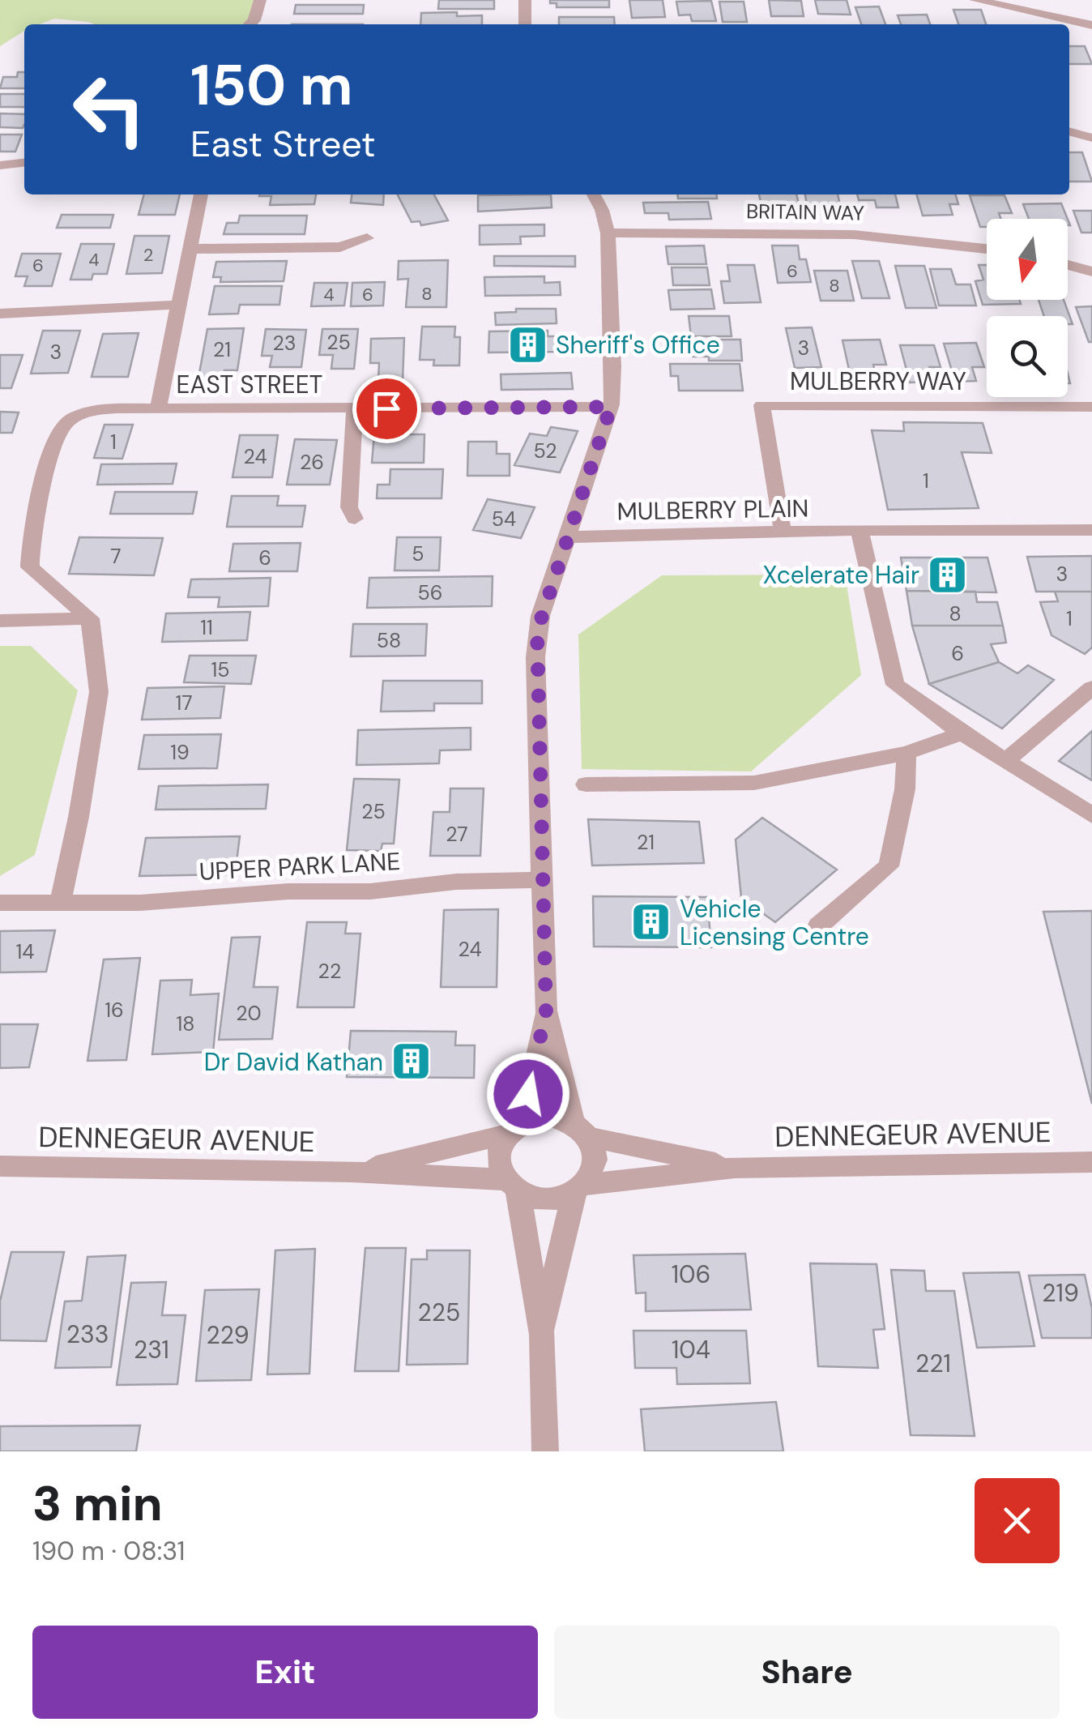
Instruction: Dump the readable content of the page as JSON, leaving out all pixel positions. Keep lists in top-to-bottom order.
{
  "streets": {
    "street": [
      "BRITAIN WAY",
      "MULBERRY WAY",
      "EAST STREET",
      "MULBERRY PLAIN",
      "UPPER PARK LANE",
      "DENNEGEUR AVENUE"
    ]
  },
  "crossings": [
    ["MULBERRY WAY", "MULBERRY PLAIN"]
  ],
  "places": {
    "building": [
      "Sheriff's Office",
      "Xcelerate Hair",
      "Vehicle Licensing Centre",
      "Dr David Kathan"
    ]
  },
  "house_numbers": [
    "2",
    "4",
    "6",
    "6",
    "8",
    "8",
    "4",
    "6",
    "25",
    "23",
    "3",
    "21",
    "3",
    "1",
    "52",
    "24",
    "26",
    "1",
    "54",
    "5",
    "7",
    "6",
    "3",
    "56",
    "8",
    "1",
    "11",
    "58",
    "6",
    "15",
    "17",
    "19",
    "25",
    "27",
    "21",
    "24",
    "14",
    "22",
    "16",
    "20",
    "18",
    "106",
    "219",
    "225",
    "233",
    "229",
    "231",
    "104",
    "221"
  ],
  "north": "bottom",
  "page": {
    "turn": ["150 m", "East Street"],
    "heading": ["3 min", "190 m · 08:31"],
    "buttons": ["Exit", "Share"]
  }
}
